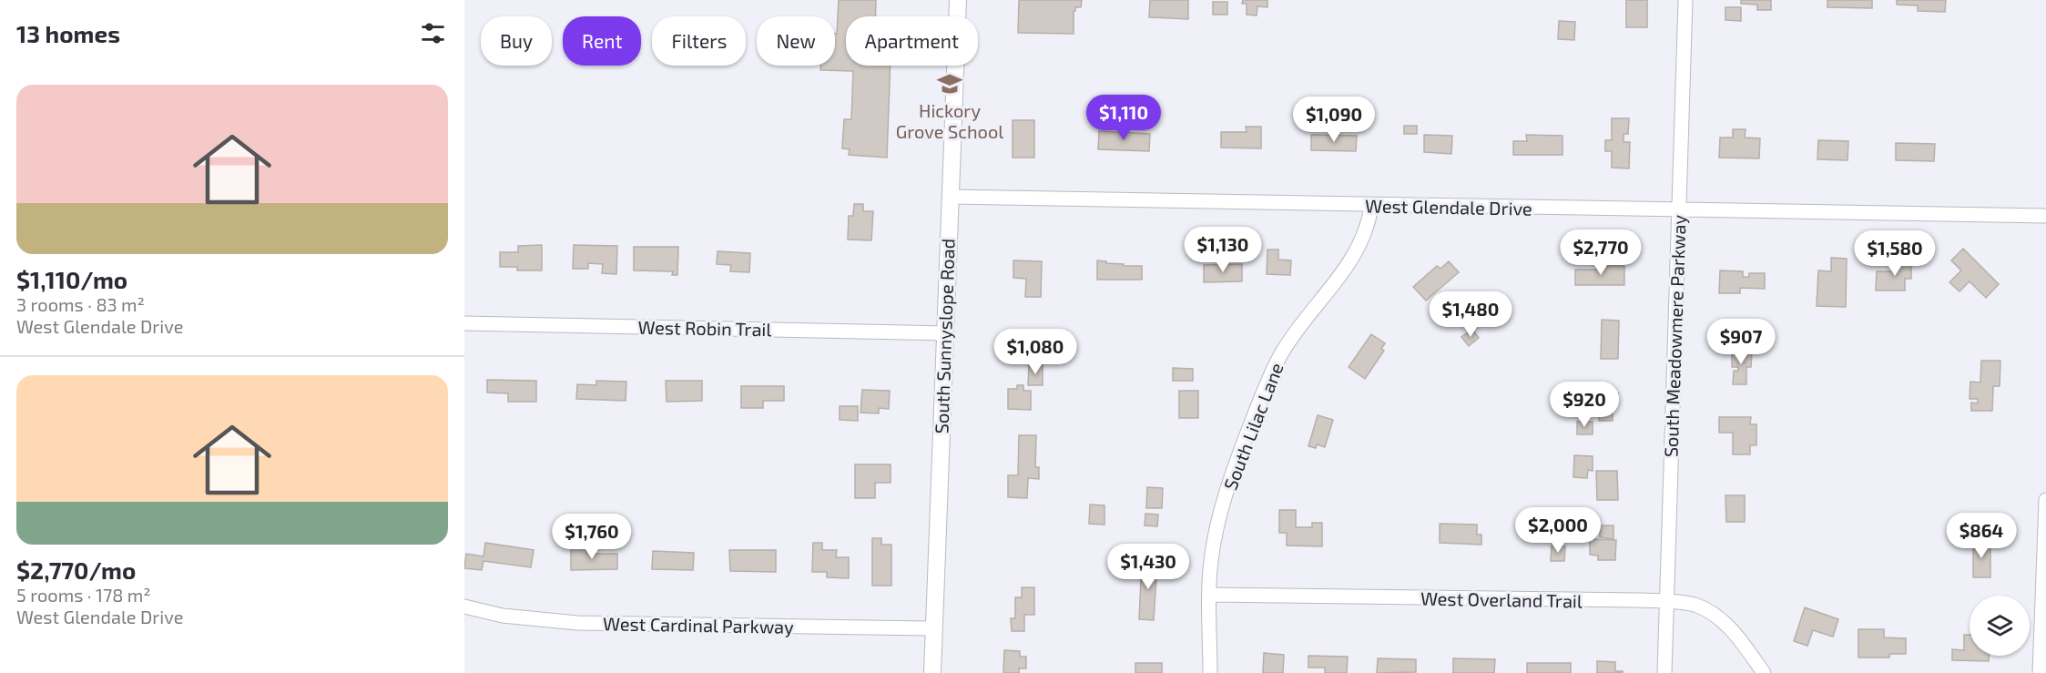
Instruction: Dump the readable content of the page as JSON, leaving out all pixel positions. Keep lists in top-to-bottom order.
{
  "streets": {
    "street": [
      "West Glendale Drive",
      "West Robin Trail",
      "South Sunnyslope Road",
      "South Meadowmere Parkway",
      "South Lilac Lane",
      "West Overland Trail",
      "West Cardinal Parkway"
    ]
  },
  "crossings": [
    ["West Glendale Drive", "South Sunnyslope Road"],
    ["West Glendale Drive", "South Meadowmere Parkway"],
    ["West Glendale Drive", "South Lilac Lane"],
    ["West Robin Trail", "South Sunnyslope Road"],
    ["South Sunnyslope Road", "West Cardinal Parkway"],
    ["South Meadowmere Parkway", "West Overland Trail"],
    ["South Lilac Lane", "West Overland Trail"]
  ],
  "places": {
    "school or university": ["Hickory Grove School"]
  },
  "page": {
    "heading": "13 homes",
    "chip": [
      "Buy",
      "Rent",
      "Filters",
      "New",
      "Apartment"
    ],
    "list": [
      {
        "name": "$1,110/mo",
        "note": "3 rooms · 83 m² · West Glendale Drive"
      },
      {
        "name": "$2,770/mo",
        "note": "5 rooms · 178 m² · West Glendale Drive"
      }
    ],
    "price": [
      "$1,110",
      "$1,090",
      "$1,130",
      "$2,770",
      "$1,580",
      "$1,480",
      "$907",
      "$1,080",
      "$920",
      "$2,000",
      "$864",
      "$1,760",
      "$1,430"
    ]
  }
}
